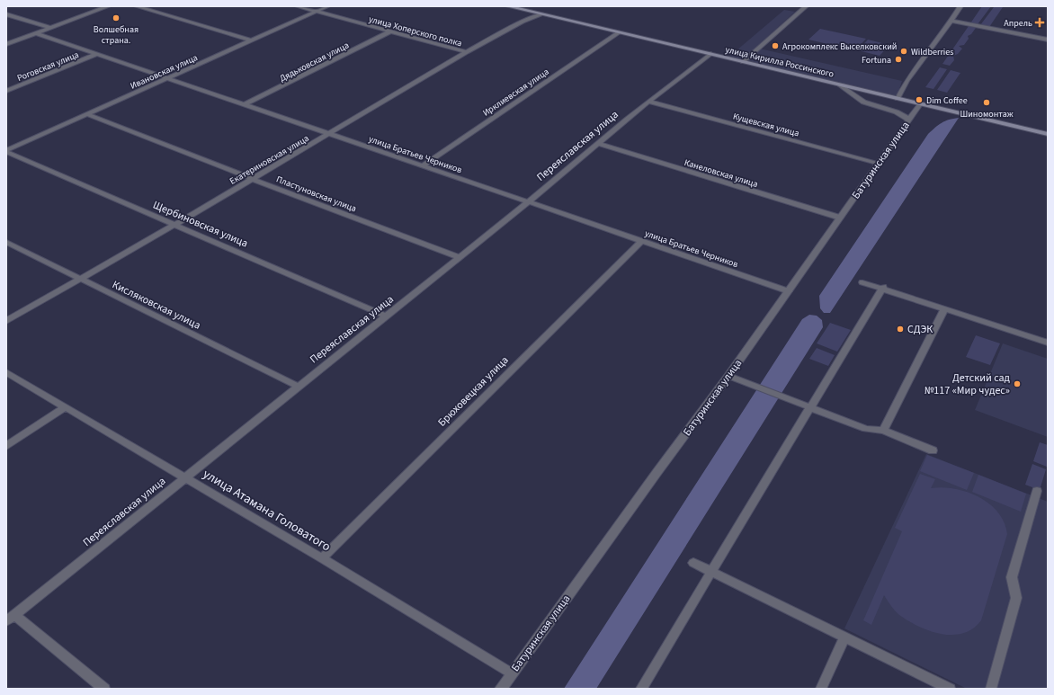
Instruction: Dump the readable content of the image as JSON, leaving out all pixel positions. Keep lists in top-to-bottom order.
{
  "streets": {
    "main road": ["улица Кирилла Россинского"],
    "street": [
      "улица Хоперского полка",
      "Дядьковская улица",
      "Роговская улица",
      "Ивановская улица",
      "Ирклиевская улица",
      "Кущевская улица",
      "Переяславская улица",
      "улица Братьев Черников",
      "Екатериновская улица",
      "Батуринская улица",
      "Канеловская улица",
      "Пластуновская улица",
      "Щербиновская улица",
      "Кисляковская улица",
      "Брюховецкая улица",
      "улица Атамана Головатого"
    ]
  },
  "crossings": [
    ["улица Хоперского полка", "Дядьковская улица"],
    ["улица Хоперского полка", "Ивановская улица"],
    ["улица Хоперского полка", "Екатериновская улица"],
    ["Дядьковская улица", "улица Братьев Черников"],
    ["улица Кирилла Россинского", "Ирклиевская улица"],
    ["улица Кирилла Россинского", "Переяславская улица"],
    ["улица Кирилла Россинского", "Екатериновская улица"],
    ["улица Кирилла Россинского", "Батуринская улица"],
    ["Роговская улица", "улица Братьев Черников"],
    ["Ивановская улица", "улица Братьев Черников"],
    ["Ивановская улица", "Пластуновская улица"],
    ["Ивановская улица", "Щербиновская улица"],
    ["Ирклиевская улица", "улица Братьев Черников"],
    ["Кущевская улица", "Переяславская улица"],
    ["Кущевская улица", "Батуринская улица"],
    ["Переяславская улица", "улица Братьев Черников"],
    ["Переяславская улица", "Канеловская улица"],
    ["Переяславская улица", "Пластуновская улица"],
    ["Переяславская улица", "Щербиновская улица"],
    ["Переяславская улица", "Кисляковская улица"],
    ["Переяславская улица", "улица Атамана Головатого"],
    ["улица Братьев Черников", "Екатериновская улица"],
    ["улица Братьев Черников", "Батуринская улица"],
    ["улица Братьев Черников", "Брюховецкая улица"],
    ["Екатериновская улица", "Пластуновская улица"],
    ["Екатериновская улица", "Щербиновская улица"],
    ["Екатериновская улица", "Кисляковская улица"],
    ["Батуринская улица", "Канеловская улица"],
    ["Батуринская улица", "улица Атамана Головатого"],
    ["Брюховецкая улица", "улица Атамана Головатого"]
  ],
  "places": {
    "other": [
      "Волшебная страна.",
      "Агрокомплекс Выселковский",
      "Wildberries",
      "Fortuna",
      "Dim Coffee",
      "Шиномонтаж",
      "СДЭК",
      "Детский сад №117 «Мир чудес»"
    ],
    "health": ["Апрель"]
  }
}
